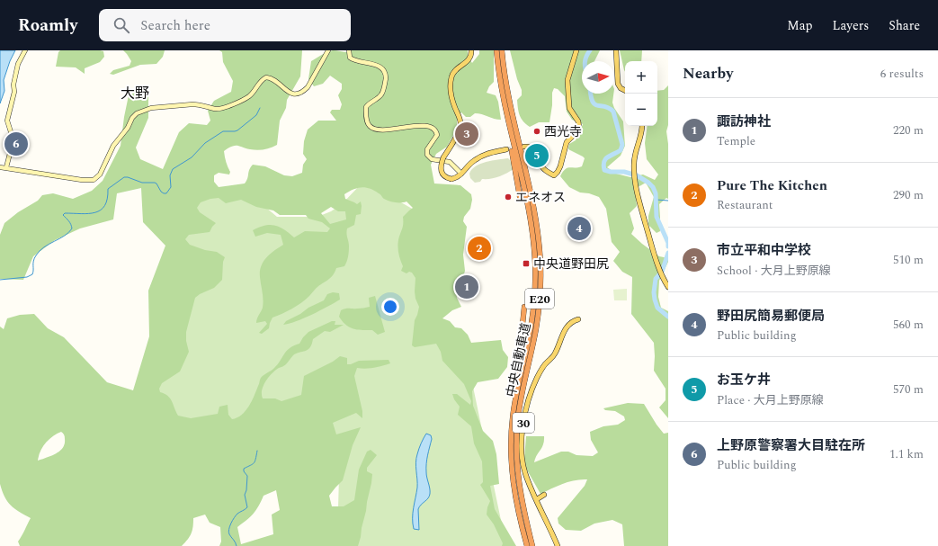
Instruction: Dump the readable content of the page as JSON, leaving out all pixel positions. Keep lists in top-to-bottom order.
{
  "streets": {
    "highway": ["E20", "中央自動車道"],
    "main road": ["30"]
  },
  "districts": ["大野"],
  "places": {
    "other": ["西光寺", "エネオス"],
    "transit": ["中央道野田尻"]
  },
  "north": "right",
  "page": {
    "header": "Roamly",
    "search": "Search here",
    "nav": ["Map", "Layers", "Share"],
    "heading": ["Nearby", "6 results"],
    "map_buttons": ["+", "−"],
    "list": [
      {
        "mark": "1",
        "name": "諏訪神社",
        "note": "Temple",
        "value": "220 m"
      },
      {
        "mark": "2",
        "name": "Pure The Kitchen",
        "note": "Restaurant",
        "value": "290 m"
      },
      {
        "mark": "3",
        "name": "市立平和中学校",
        "note": "School · 大月上野原線",
        "value": "510 m"
      },
      {
        "mark": "4",
        "name": "野田尻簡易郵便局",
        "note": "Public building",
        "value": "560 m"
      },
      {
        "mark": "5",
        "name": "お玉ケ井",
        "note": "Place · 大月上野原線",
        "value": "570 m"
      },
      {
        "mark": "6",
        "name": "上野原警察署大目駐在所",
        "note": "Public building",
        "value": "1.1 km"
      }
    ],
    "pins": [
      "3",
      "6",
      "5",
      "4",
      "2",
      "1"
    ]
  }
}
